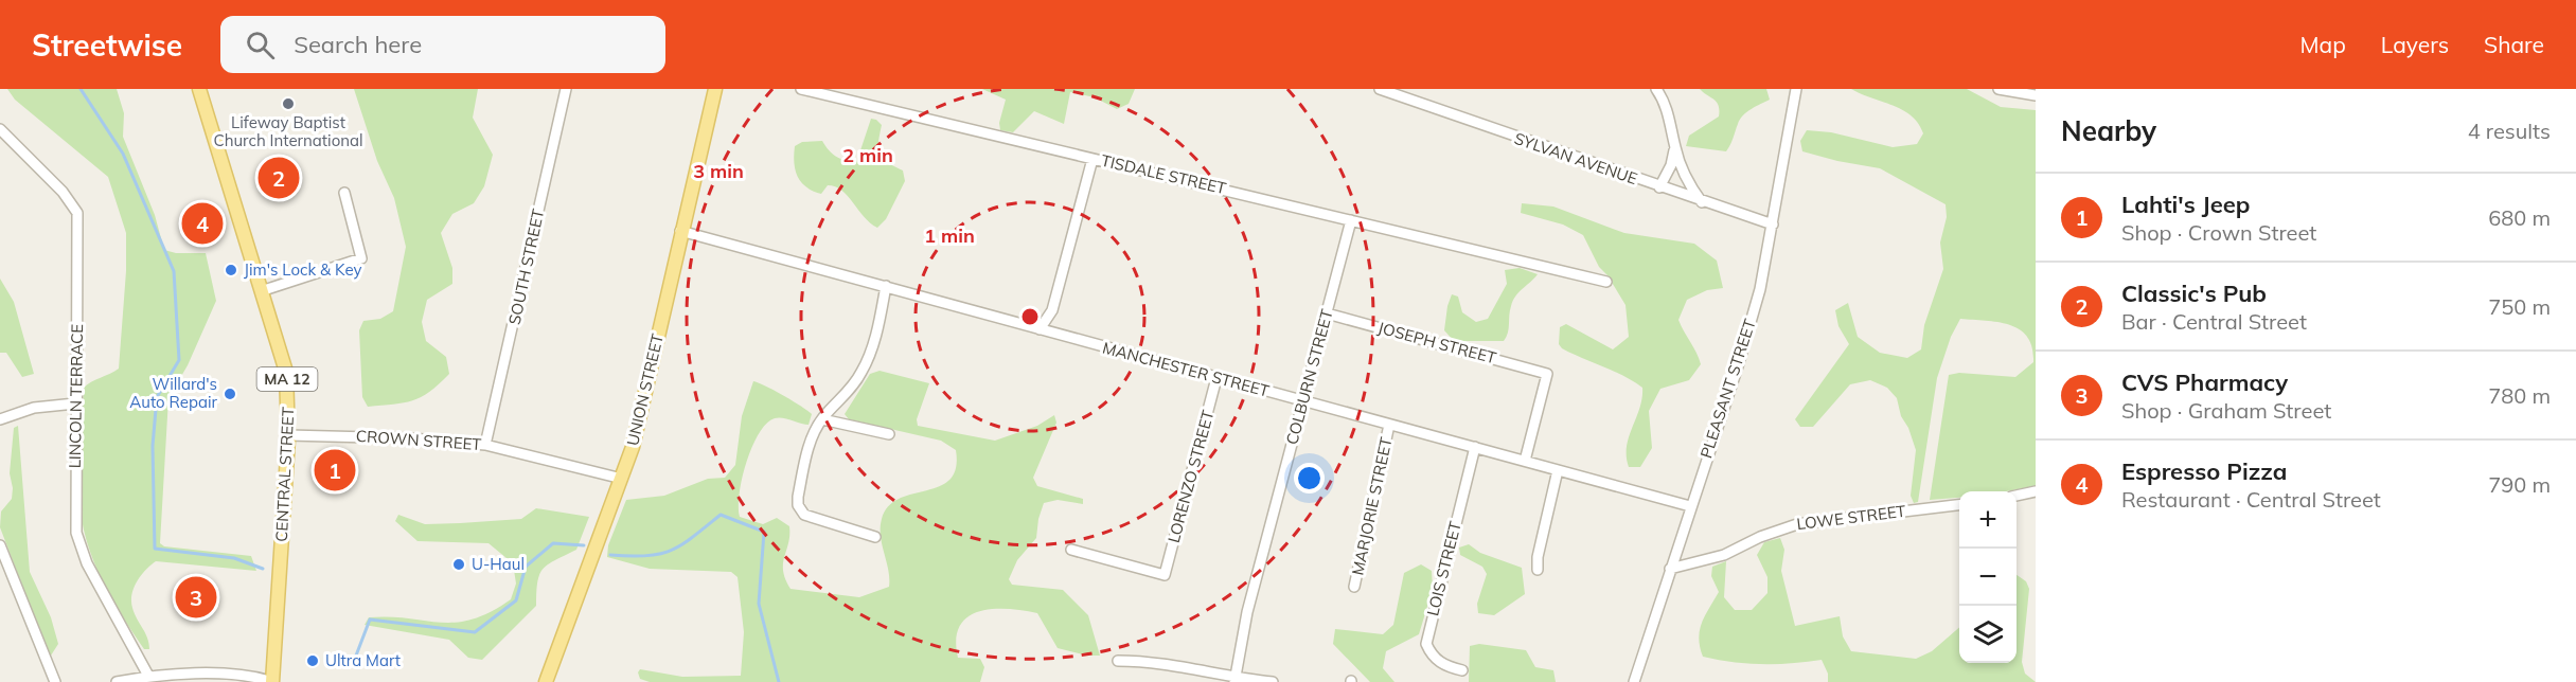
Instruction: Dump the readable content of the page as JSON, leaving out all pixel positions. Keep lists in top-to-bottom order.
{
  "streets": {
    "main road": ["MA 12", "UNION STREET", "CENTRAL STREET"],
    "street": [
      "SYLVAN AVENUE",
      "TISDALE STREET",
      "SOUTH STREET",
      "JOSEPH STREET",
      "MANCHESTER STREET",
      "COLBURN STREET",
      "PLEASANT STREET",
      "LINCOLN TERRACE",
      "CROWN STREET",
      "LORENZO STREET",
      "MARJORIE STREET",
      "LOWE STREET",
      "LOIS STREET"
    ]
  },
  "crossings": [
    ["SYLVAN AVENUE", "PLEASANT STREET"],
    ["TISDALE STREET", "COLBURN STREET"],
    ["SOUTH STREET", "CROWN STREET"],
    ["JOSEPH STREET", "MANCHESTER STREET"],
    ["JOSEPH STREET", "COLBURN STREET"],
    ["MANCHESTER STREET", "COLBURN STREET"],
    ["MANCHESTER STREET", "PLEASANT STREET"],
    ["MANCHESTER STREET", "UNION STREET"],
    ["MANCHESTER STREET", "LORENZO STREET"],
    ["MANCHESTER STREET", "MARJORIE STREET"],
    ["MANCHESTER STREET", "LOIS STREET"],
    ["PLEASANT STREET", "LOWE STREET"],
    ["UNION STREET", "CROWN STREET"],
    ["CROWN STREET", "CENTRAL STREET"]
  ],
  "places": [
    "Lifeway Baptist Church International",
    "Jim's Lock & Key",
    "Willard's Auto Repair",
    "U-Haul",
    "Ultra Mart"
  ],
  "page": {
    "header": "Streetwise",
    "search": "Search here",
    "nav": ["Map", "Layers", "Share"],
    "heading": ["Nearby", "4 results"],
    "pins": [
      "2",
      "4",
      "1",
      "3"
    ],
    "list": [
      {
        "mark": "1",
        "name": "Lahti's Jeep",
        "note": "Shop · Crown Street",
        "value": "680 m"
      },
      {
        "mark": "2",
        "name": "Classic's Pub",
        "note": "Bar · Central Street",
        "value": "750 m"
      },
      {
        "mark": "3",
        "name": "CVS Pharmacy",
        "note": "Shop · Graham Street",
        "value": "780 m"
      },
      {
        "mark": "4",
        "name": "Espresso Pizza",
        "note": "Restaurant · Central Street",
        "value": "790 m"
      }
    ],
    "map_buttons": ["+", "−"]
  },
  "rings": ["2 min", "3 min", "1 min"]
}
